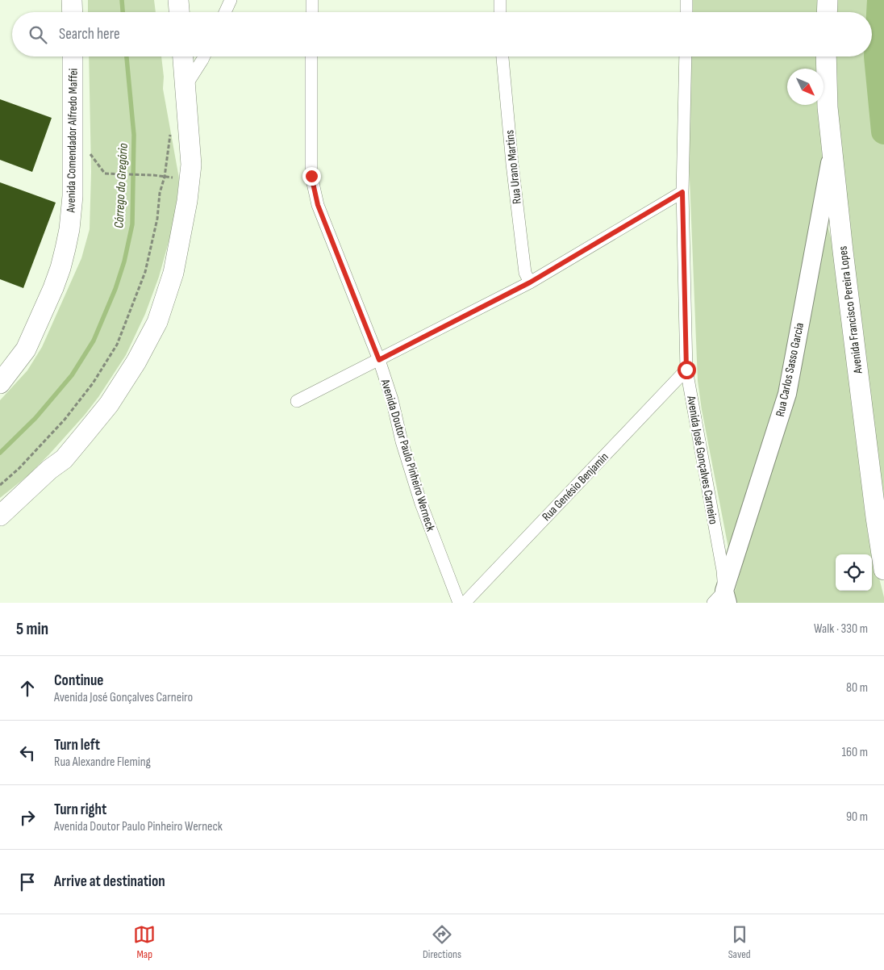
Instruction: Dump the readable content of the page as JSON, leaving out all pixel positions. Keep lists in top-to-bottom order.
{
  "streets": {
    "main road": ["Avenida Comendador Alfredo Maffei", "Avenida Francisco Pereira Lopes", "Rua Carlos Sasso Garcia"],
    "street": [
      "Rua Urano Martins",
      "Avenida Doutor Paulo Pinheiro Werneck",
      "Avenida José Gonçalves Carneiro",
      "Rua Genésio Benjamin"
    ]
  },
  "crossings": [
    ["Avenida Francisco Pereira Lopes", "Rua Carlos Sasso Garcia"],
    ["Rua Carlos Sasso Garcia", "Avenida José Gonçalves Carneiro"],
    ["Avenida José Gonçalves Carneiro", "Rua Genésio Benjamin"]
  ],
  "water": ["Córrego do Gregório"],
  "north": "bottom right",
  "page": {
    "search": "Search here",
    "heading": ["5 min", "Walk · 330 m"],
    "list": [
      ["Continue", "Avenida José Gonçalves Carneiro", "80 m"],
      ["Turn left", "Rua Alexandre Fleming", "160 m"],
      ["Turn right", "Avenida Doutor Paulo Pinheiro Werneck", "90 m"],
      "Arrive at destination"
    ],
    "nav": ["Map", "Directions", "Saved"]
  }
}
